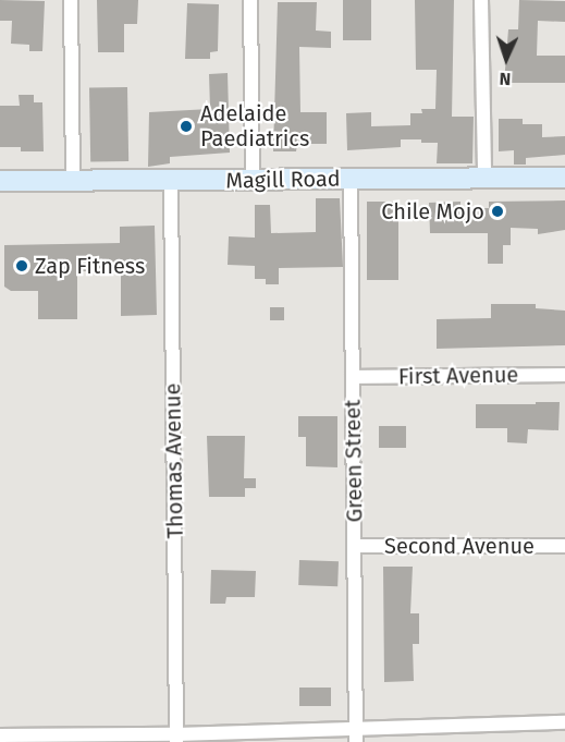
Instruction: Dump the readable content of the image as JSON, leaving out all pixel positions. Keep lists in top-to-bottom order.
{
  "streets": {
    "main road": ["Magill Road"],
    "street": [
      "First Avenue",
      "Thomas Avenue",
      "Green Street",
      "Second Avenue"
    ]
  },
  "crossings": [
    ["Magill Road", "Thomas Avenue"],
    ["Magill Road", "Green Street"],
    ["First Avenue", "Green Street"],
    ["Green Street", "Second Avenue"]
  ],
  "places": ["Adelaide Paediatrics", "Chile Mojo", "Zap Fitness"],
  "north": "bottom"
}
